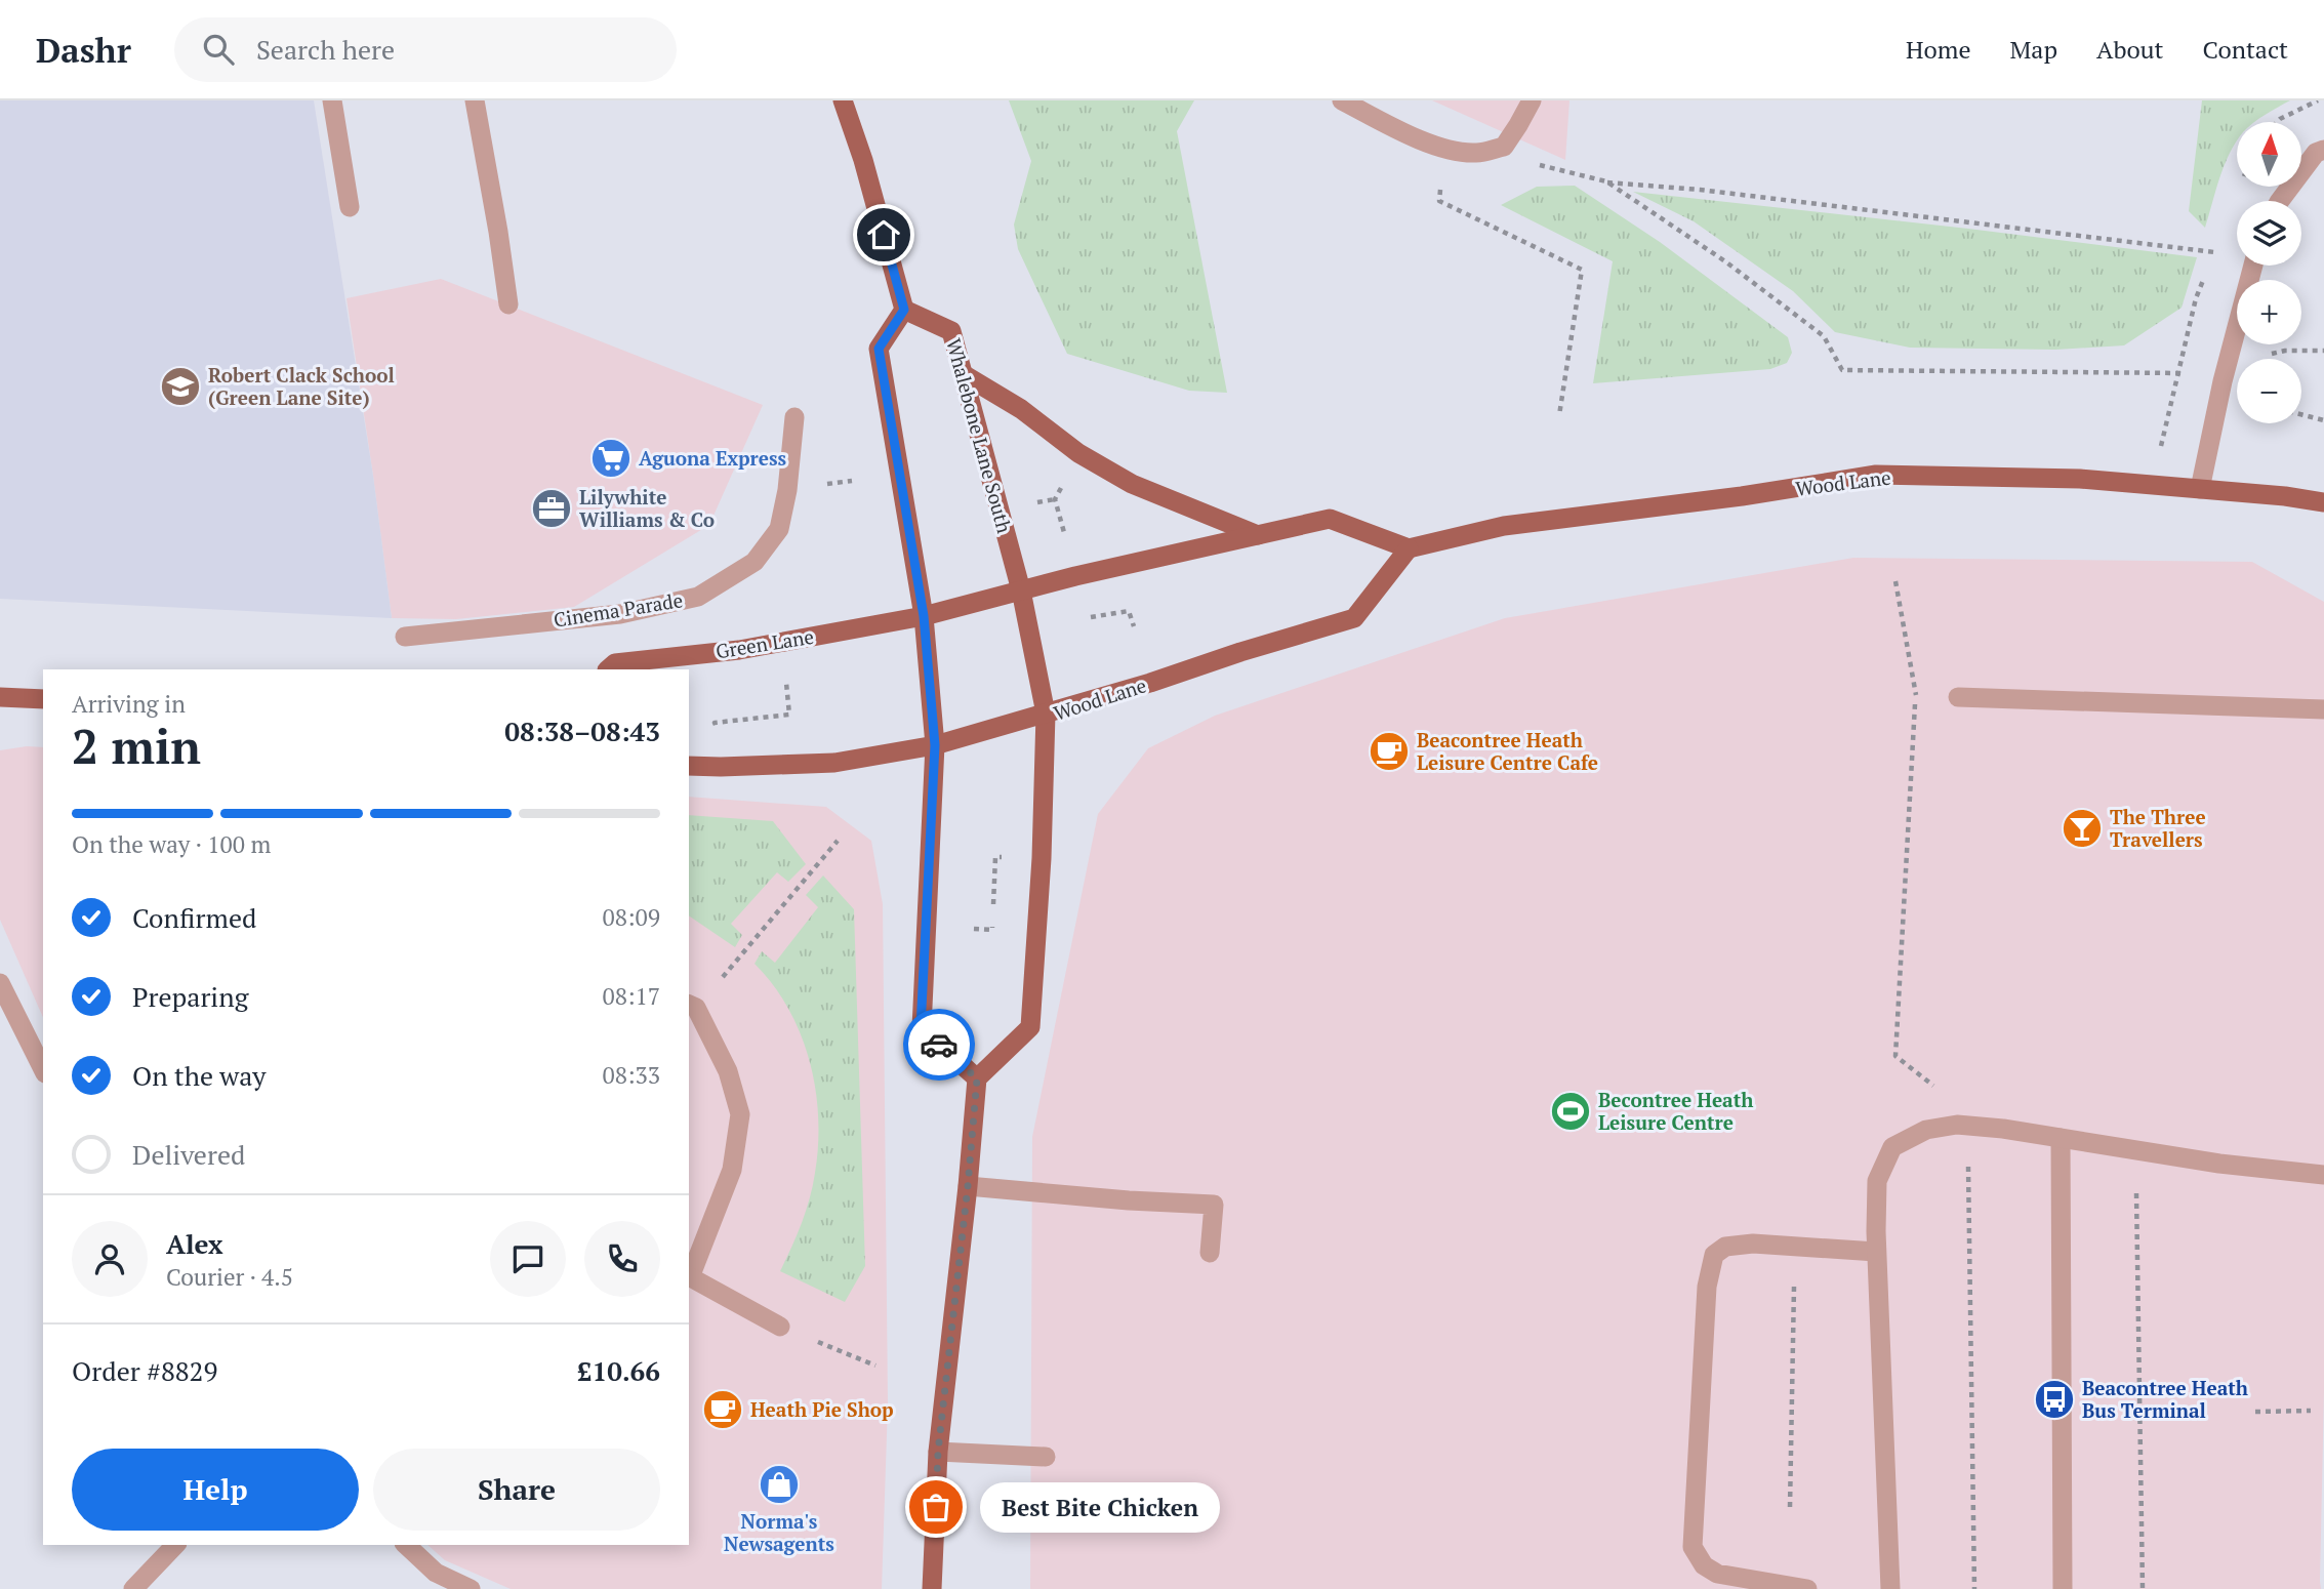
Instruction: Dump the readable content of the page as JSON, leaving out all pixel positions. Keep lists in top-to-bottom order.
{
  "streets": {
    "main road": ["Whalebone Lane South", "Wood Lane", "Green Lane"],
    "street": ["Cinema Parade"]
  },
  "crossings": [
    ["Whalebone Lane South", "Wood Lane"],
    ["Whalebone Lane South", "Green Lane"]
  ],
  "places": {
    "school or university": ["Robert Clack School (Green Lane Site)"],
    "supermarket": ["Aguona Express"],
    "office": ["Lilywhite Williams & Co"],
    "cafe": ["Beacontree Heath Leisure Centre Cafe", "Heath Pie Shop"],
    "bar": ["The Three Travellers"],
    "sports": ["Becontree Heath Leisure Centre"],
    "bus stop": ["Beacontree Heath Bus Terminal"],
    "shop": ["Norma's Newsagents"],
    "other": ["Best Bite Chicken"]
  },
  "north": "top",
  "page": {
    "header": "Dashr",
    "search": "Search here",
    "nav": [
      "Home",
      "Map",
      "About",
      "Contact"
    ],
    "map_buttons": ["+", "−"],
    "heading": ["2 min", "Arriving in", "08:38–08:43"],
    "panel": [
      "Alex",
      "Courier · 4.5",
      "Order #8829",
      "£10.66"
    ],
    "bar": "On the way · 100 m",
    "list": [
      ["Confirmed", "08:09"],
      ["Preparing", "08:17"],
      ["On the way", "08:33"],
      "Delivered"
    ],
    "buttons": ["Help", "Share"],
    "bubble": "Best Bite Chicken"
  }
}
